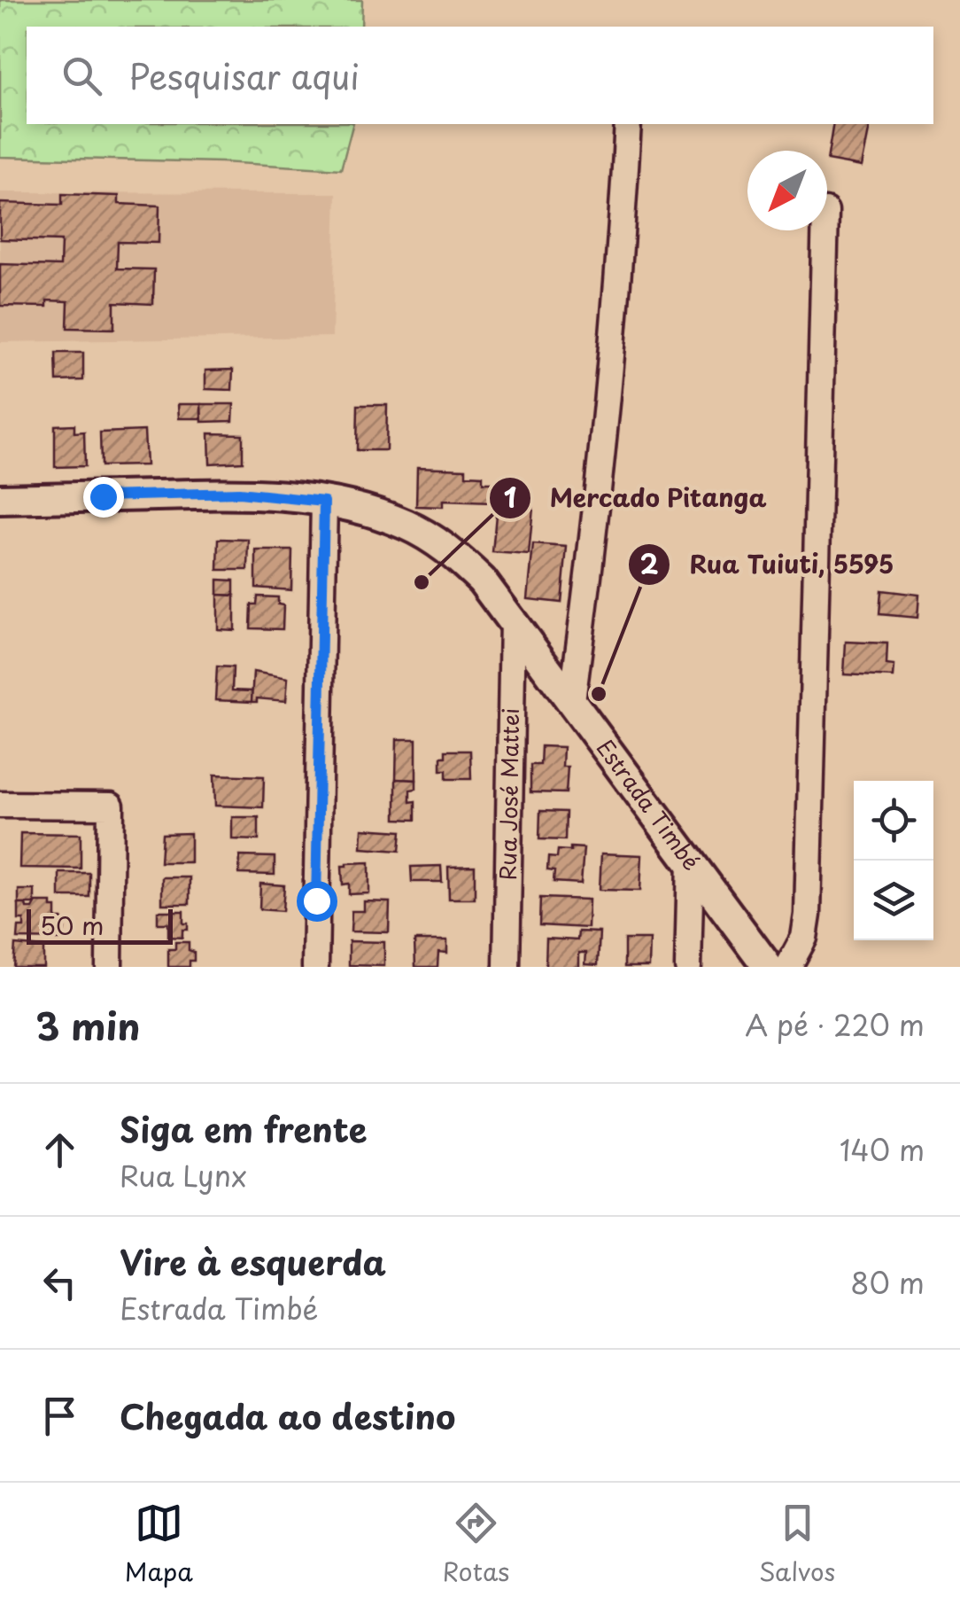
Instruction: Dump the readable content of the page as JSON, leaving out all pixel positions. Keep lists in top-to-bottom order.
{
  "streets": {
    "street": ["Rua José Mattei", "Estrada Timbé"]
  },
  "crossings": [
    ["Rua José Mattei", "Estrada Timbé"]
  ],
  "places": ["Mercado Pitanga", "Rua Tuiuti, 5595"],
  "scale_bar": "50 m",
  "north": "bottom left",
  "page": {
    "search": "Pesquisar aqui",
    "scale": "50 m",
    "heading": ["3 min", "A pé · 220 m"],
    "list": [
      ["Siga em frente", "Rua Lynx", "140 m"],
      ["Vire à esquerda", "Estrada Timbé", "80 m"],
      "Chegada ao destino"
    ],
    "nav": ["Mapa", "Rotas", "Salvos"]
  }
}
